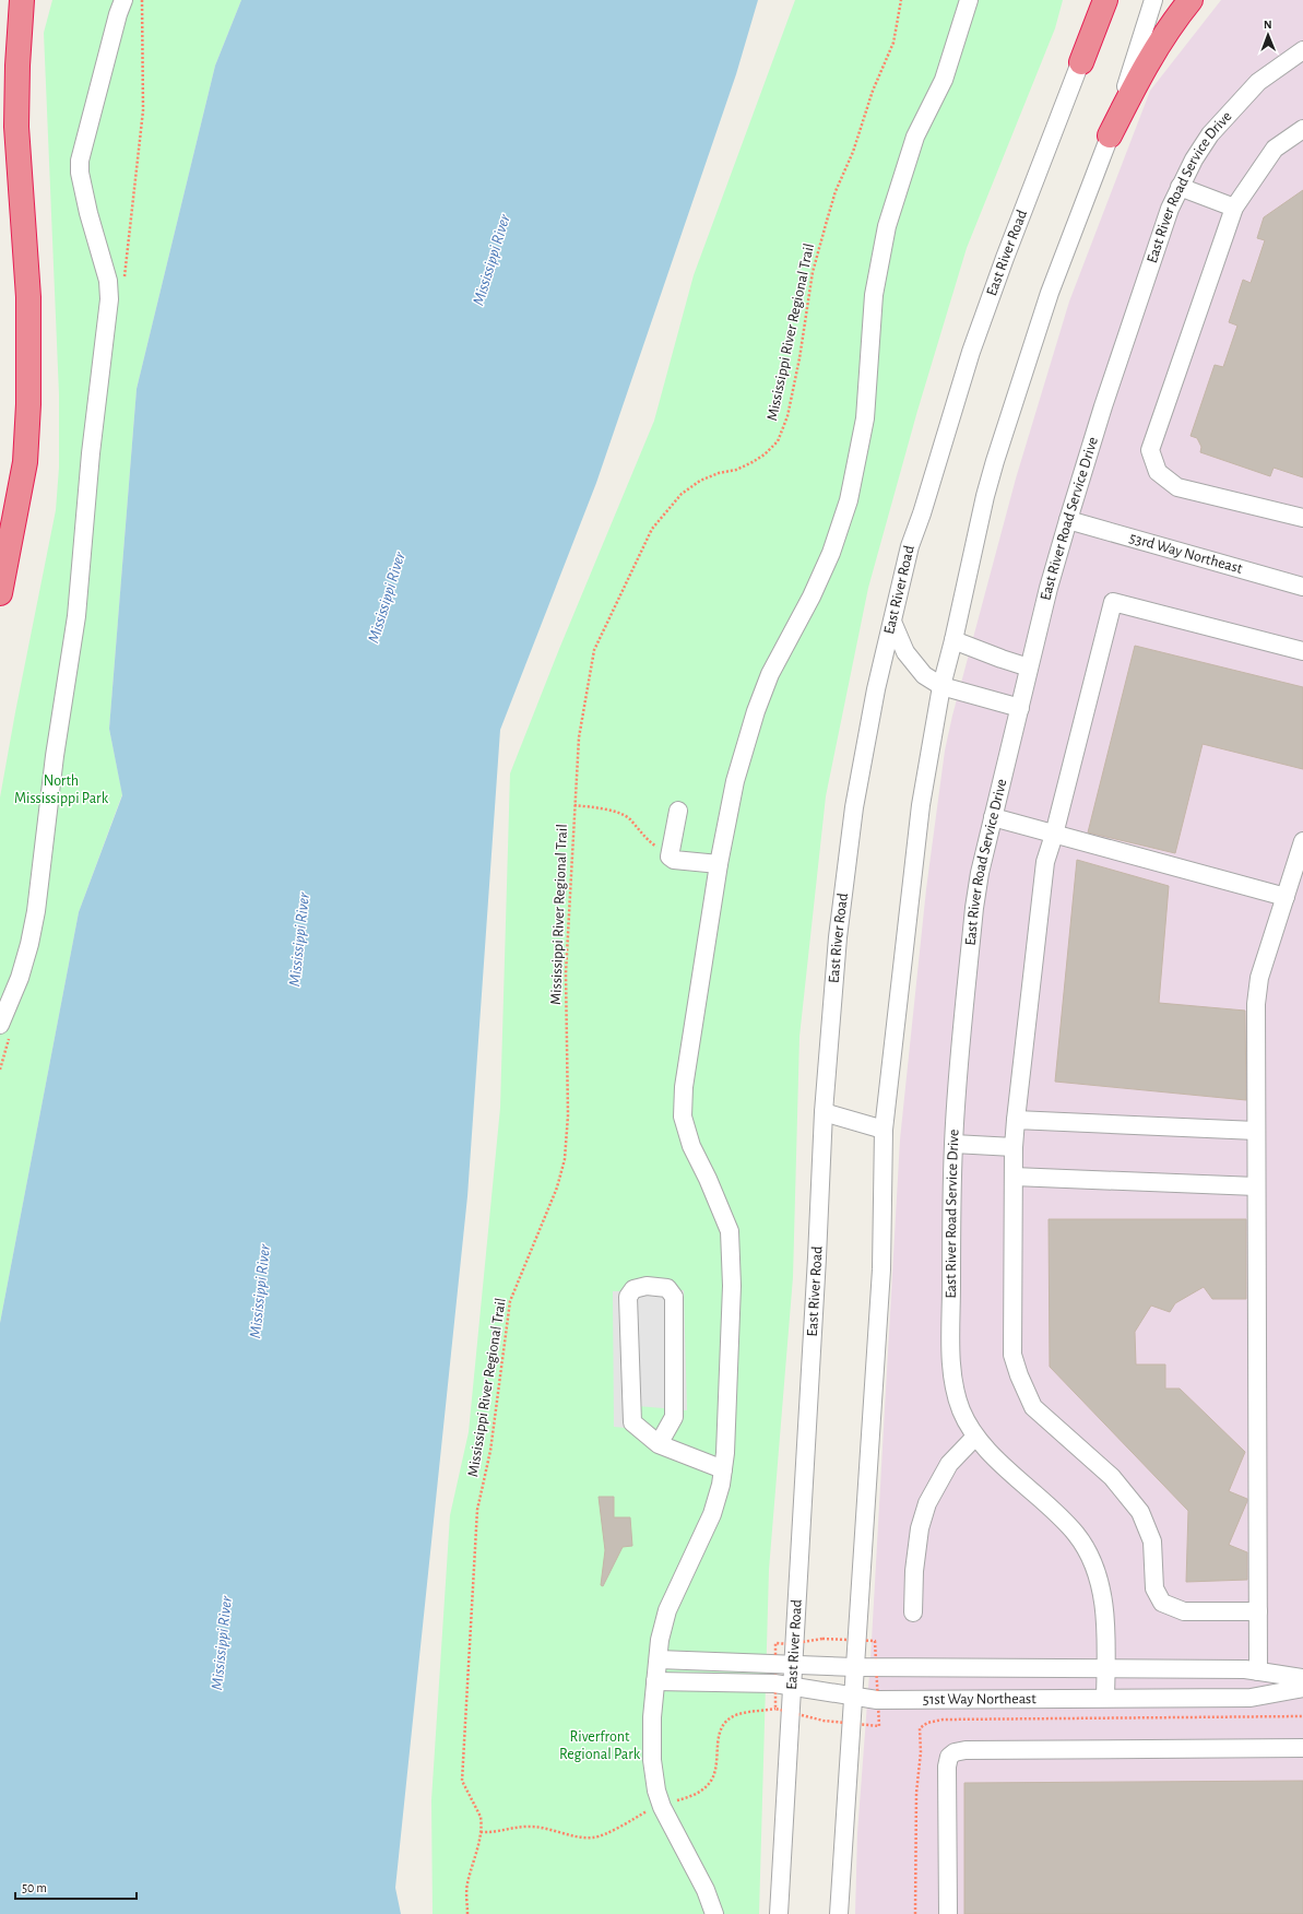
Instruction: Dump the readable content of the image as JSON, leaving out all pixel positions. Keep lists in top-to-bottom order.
{
  "streets": {
    "street": [
      "East River Road Service Drive",
      "East River Road",
      "53rd Way Northeast",
      "51st Way Northeast"
    ],
    "path": ["Mississippi River Regional Trail"]
  },
  "crossings": [
    ["East River Road Service Drive", "53rd Way Northeast"],
    ["East River Road Service Drive", "51st Way Northeast"],
    ["East River Road", "51st Way Northeast"]
  ],
  "water": ["Mississippi River"],
  "parks": ["North Mississippi Park", "Riverfront Regional Park"],
  "scale_bar": "50 m",
  "north": "top"
}
